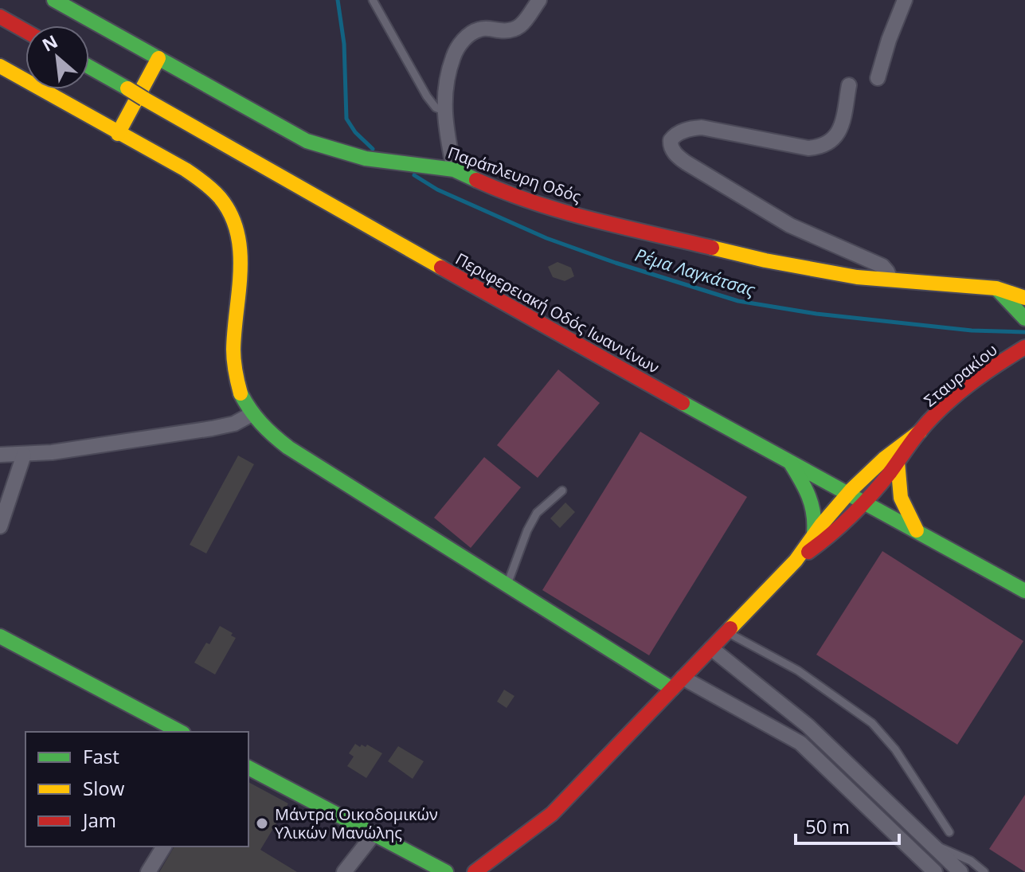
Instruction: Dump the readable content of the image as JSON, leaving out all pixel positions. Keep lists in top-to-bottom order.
{
  "streets": {
    "main road": ["Παράπλευρη Οδός", "Περιφερειακή Οδός Ιωαννίνων", "Σταυρακίου"]
  },
  "water": ["Ρέμα Λαγκάτσας"],
  "places": ["Μάντρα Οικοδομικών Υλικών Μανώλης"],
  "legend": ["Fast", "Slow", "Jam"],
  "scale_bar": "50 m",
  "north": "top left"
}
